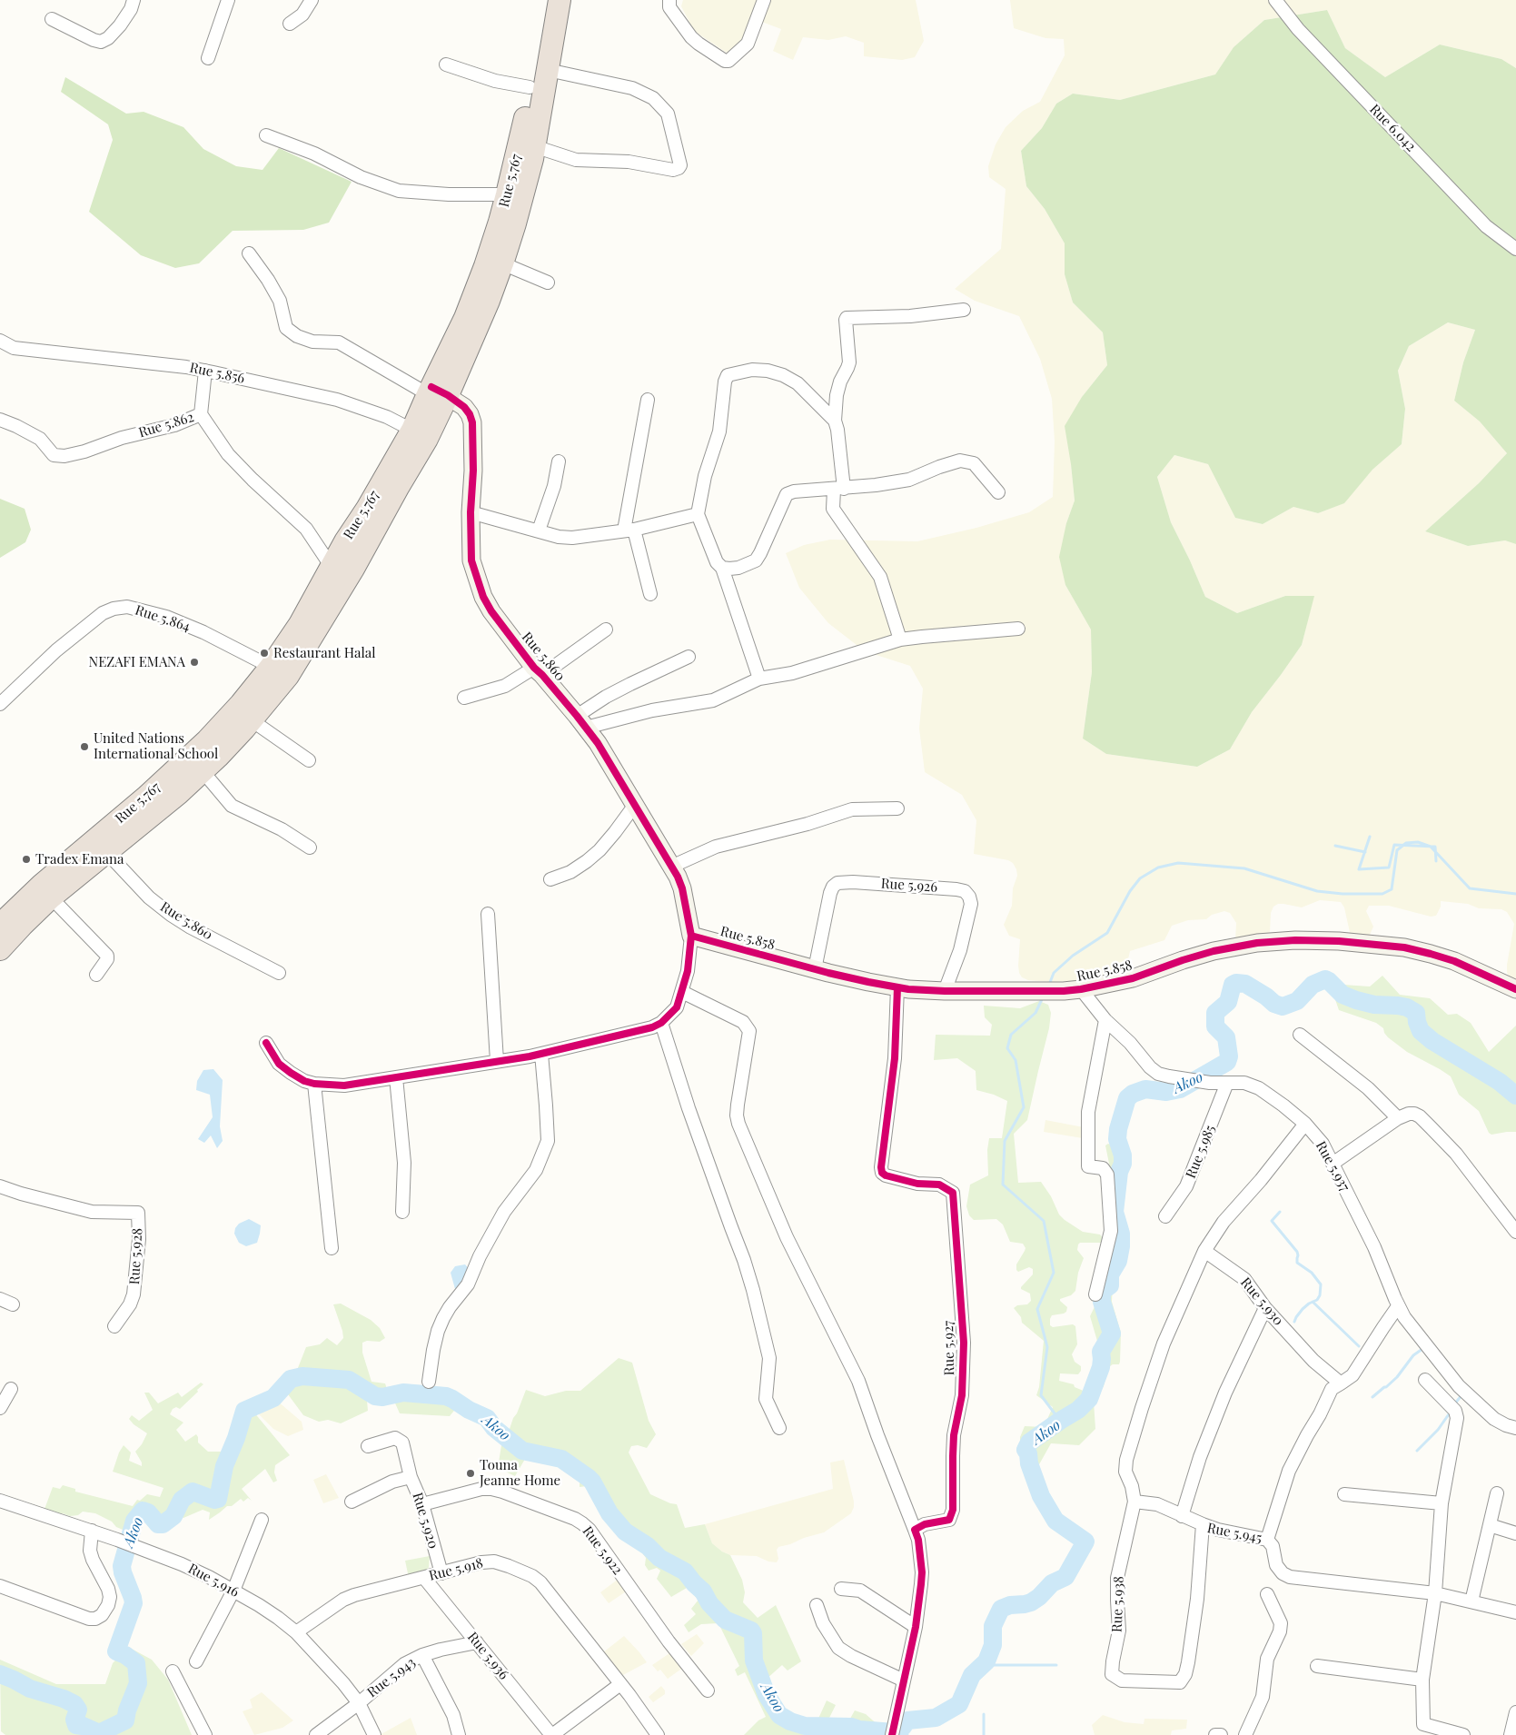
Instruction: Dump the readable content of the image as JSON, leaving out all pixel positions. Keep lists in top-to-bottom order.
{
  "streets": {
    "highway": ["Rue 5.767"],
    "street": [
      "Rue 6.042",
      "Rue 5.856",
      "Rue 5.862",
      "Rue 5.864",
      "Rue 5.860",
      "Rue 5.926",
      "Rue 5.858",
      "Rue 5.985",
      "Rue 5.937",
      "Rue 5.928",
      "Rue 5.930",
      "Rue 5.927",
      "Rue 5.920",
      "Rue 5.945",
      "Rue 5.922",
      "Rue 5.918",
      "Rue 5.916",
      "Rue 5.938",
      "Rue 5.936",
      "Rue 5.943"
    ]
  },
  "crossings": [
    ["Rue 5.767", "Rue 5.856"],
    ["Rue 5.767", "Rue 5.862"],
    ["Rue 5.767", "Rue 5.864"],
    ["Rue 5.767", "Rue 5.860"],
    ["Rue 5.860", "Rue 5.858"],
    ["Rue 5.926", "Rue 5.858"],
    ["Rue 5.858", "Rue 5.937"],
    ["Rue 5.858", "Rue 5.927"],
    ["Rue 5.985", "Rue 5.937"],
    ["Rue 5.930", "Rue 5.945"],
    ["Rue 5.920", "Rue 5.922"],
    ["Rue 5.920", "Rue 5.918"],
    ["Rue 5.945", "Rue 5.938"],
    ["Rue 5.918", "Rue 5.916"],
    ["Rue 5.918", "Rue 5.936"],
    ["Rue 5.916", "Rue 5.943"],
    ["Rue 5.936", "Rue 5.943"]
  ],
  "water": ["Akoo"],
  "places": [
    "Restaurant Halal",
    "NEZAFI EMANA",
    "United Nations International School",
    "Tradex Emana",
    "Touna Jeanne Home"
  ]
}
